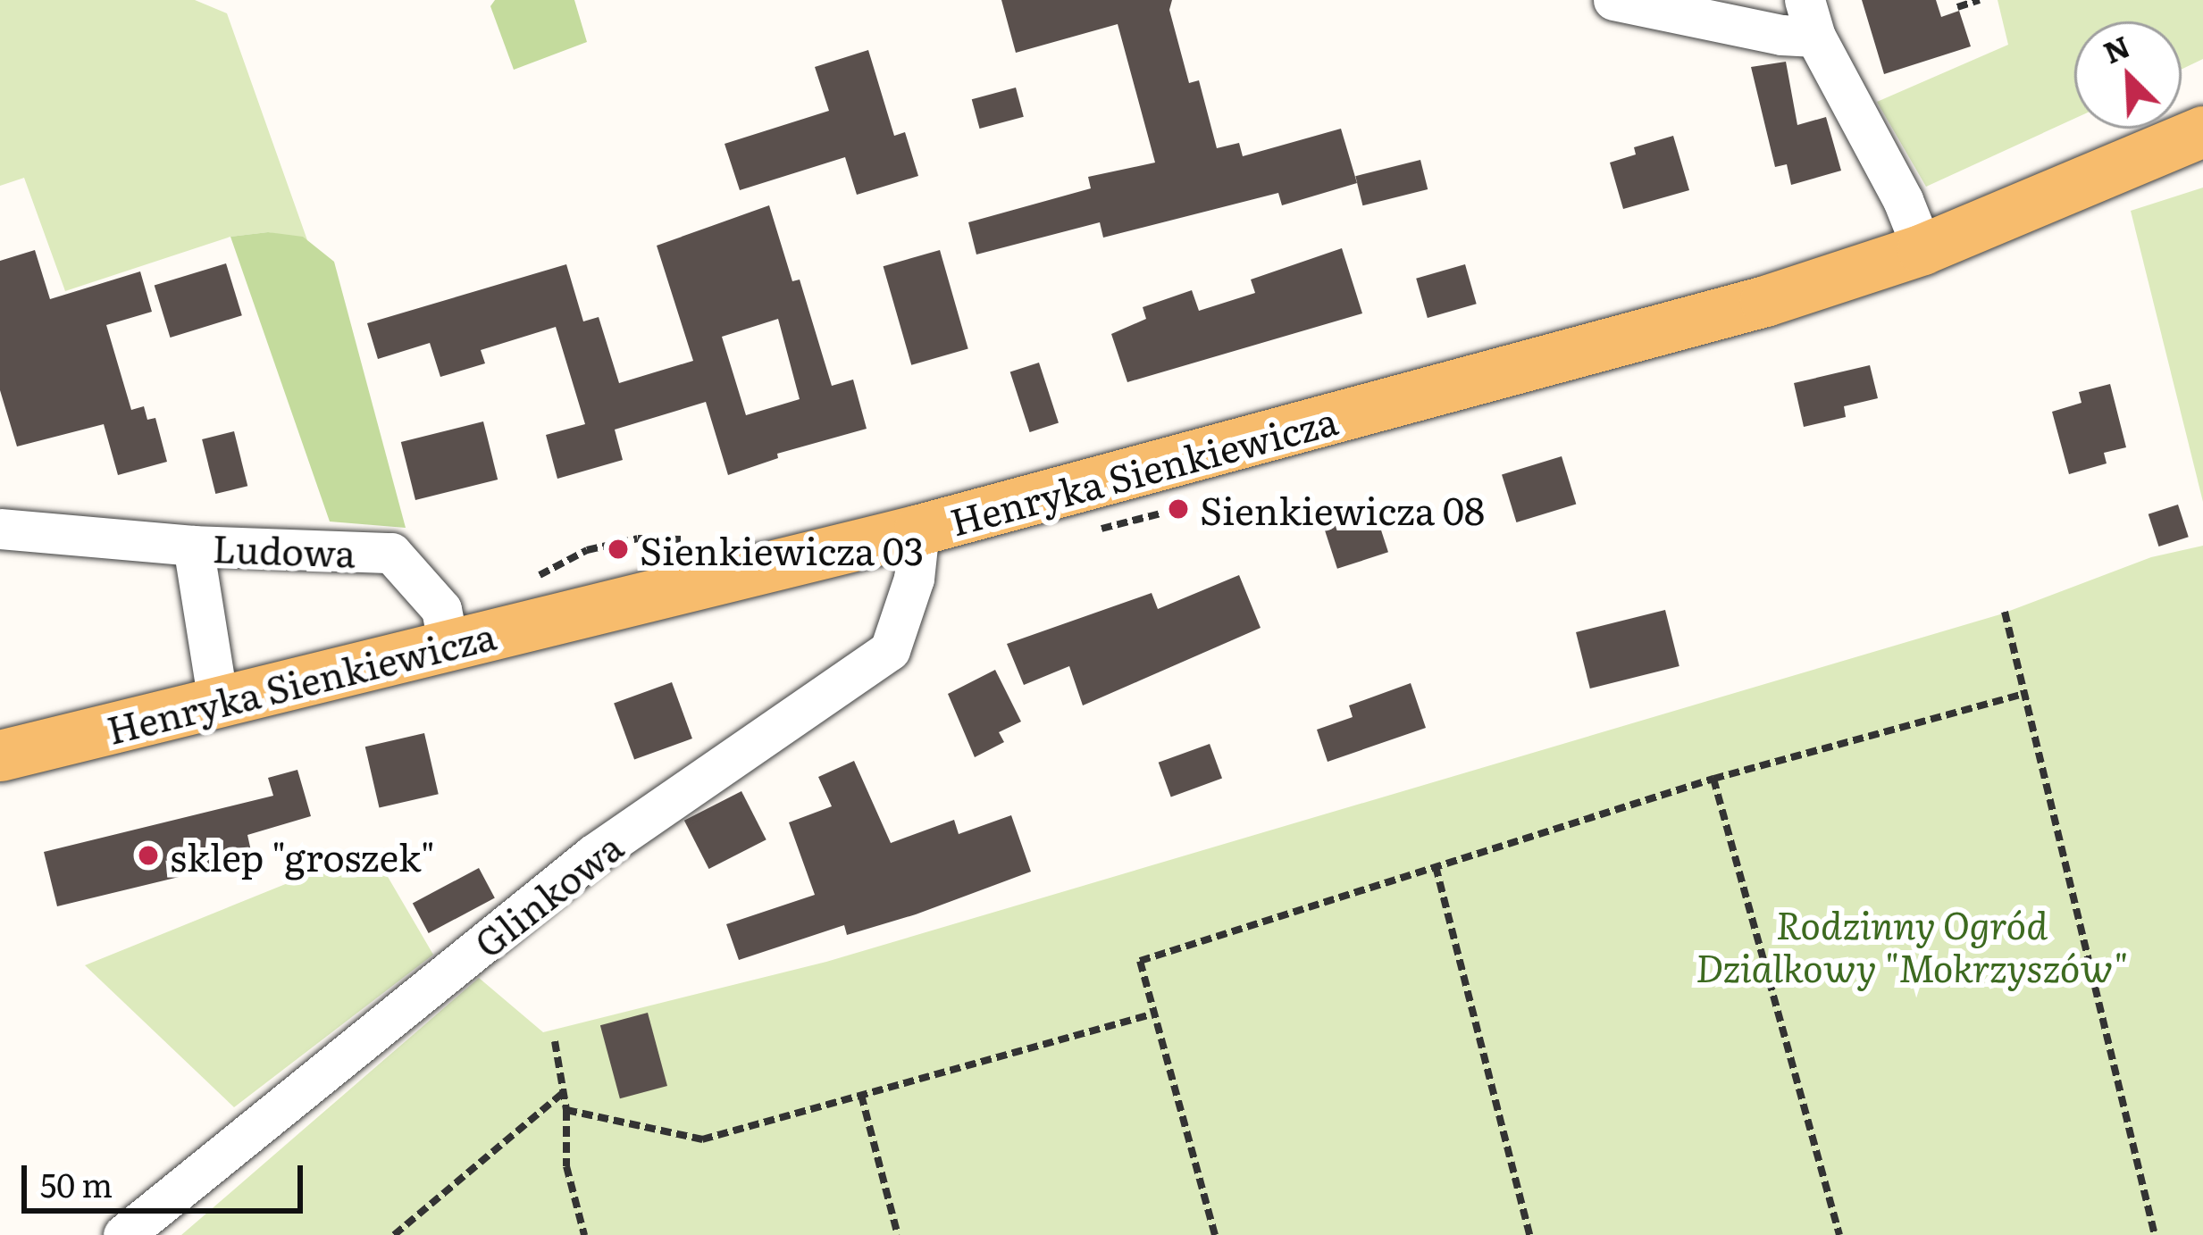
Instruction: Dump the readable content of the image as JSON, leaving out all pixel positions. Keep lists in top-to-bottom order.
{
  "streets": {
    "main road": ["Henryka Sienkiewicza"],
    "street": ["Ludowa", "Glinkowa"]
  },
  "crossings": [
    ["Henryka Sienkiewicza", "Ludowa"],
    ["Henryka Sienkiewicza", "Glinkowa"]
  ],
  "parks": ["Rodzinny Ogród Dzialkowy \"Mokrzyszów\""],
  "places": ["Sienkiewicza 08", "Sienkiewicza 03", "sklep \"groszek\""],
  "scale_bar": "50 m",
  "north": "top left"
}
